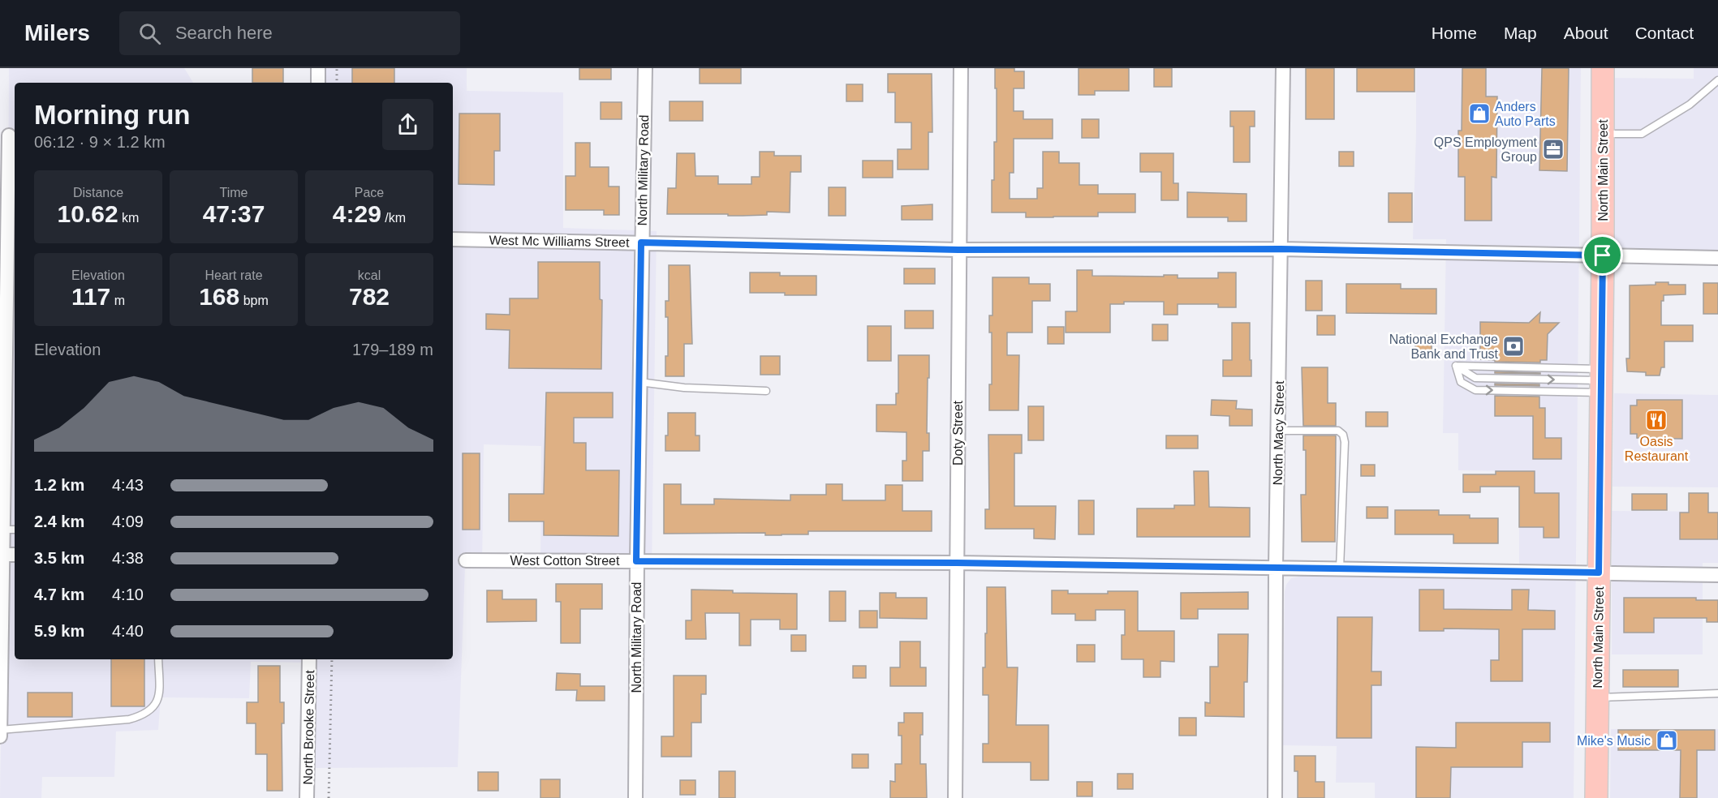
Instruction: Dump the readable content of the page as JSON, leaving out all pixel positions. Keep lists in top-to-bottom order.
{
  "streets": {
    "main road": ["North Main Street"],
    "street": [
      "North Military Road",
      "West Mc Williams Street",
      "Doty Street",
      "North Macy Street",
      "West Cotton Street",
      "North Brooke Street"
    ]
  },
  "crossings": [
    ["North Military Road", "West Mc Williams Street"],
    ["North Military Road", "West Cotton Street"],
    ["North Main Street", "West Mc Williams Street"],
    ["North Main Street", "West Cotton Street"],
    ["West Mc Williams Street", "Doty Street"],
    ["West Mc Williams Street", "North Macy Street"],
    ["Doty Street", "West Cotton Street"],
    ["North Macy Street", "West Cotton Street"]
  ],
  "places": {
    "shop": ["Anders Auto Parts", "Mike's Music"],
    "office": ["QPS Employment Group"],
    "bank": ["National Exchange Bank and Trust"],
    "restaurant": ["Oasis Restaurant"]
  },
  "page": {
    "header": "Milers",
    "search": "Search here",
    "nav": [
      "Home",
      "Map",
      "About",
      "Contact"
    ],
    "heading": ["Morning run", "06:12 · 9 × 1.2 km"],
    "stats": [
      ["Distance", "10.62 km"],
      ["Time", "47:37"],
      ["Pace", "4:29 /km"],
      ["Elevation", "117 m"],
      ["Heart rate", "168 bpm"],
      ["kcal", "782"]
    ],
    "chart": ["Elevation", "179–189 m"],
    "list": [
      {
        "name": "1.2 km",
        "note": "4:43"
      },
      {
        "name": "2.4 km",
        "note": "4:09"
      },
      {
        "name": "3.5 km",
        "note": "4:38"
      },
      {
        "name": "4.7 km",
        "note": "4:10"
      },
      {
        "name": "5.9 km",
        "note": "4:40"
      }
    ]
  }
}
